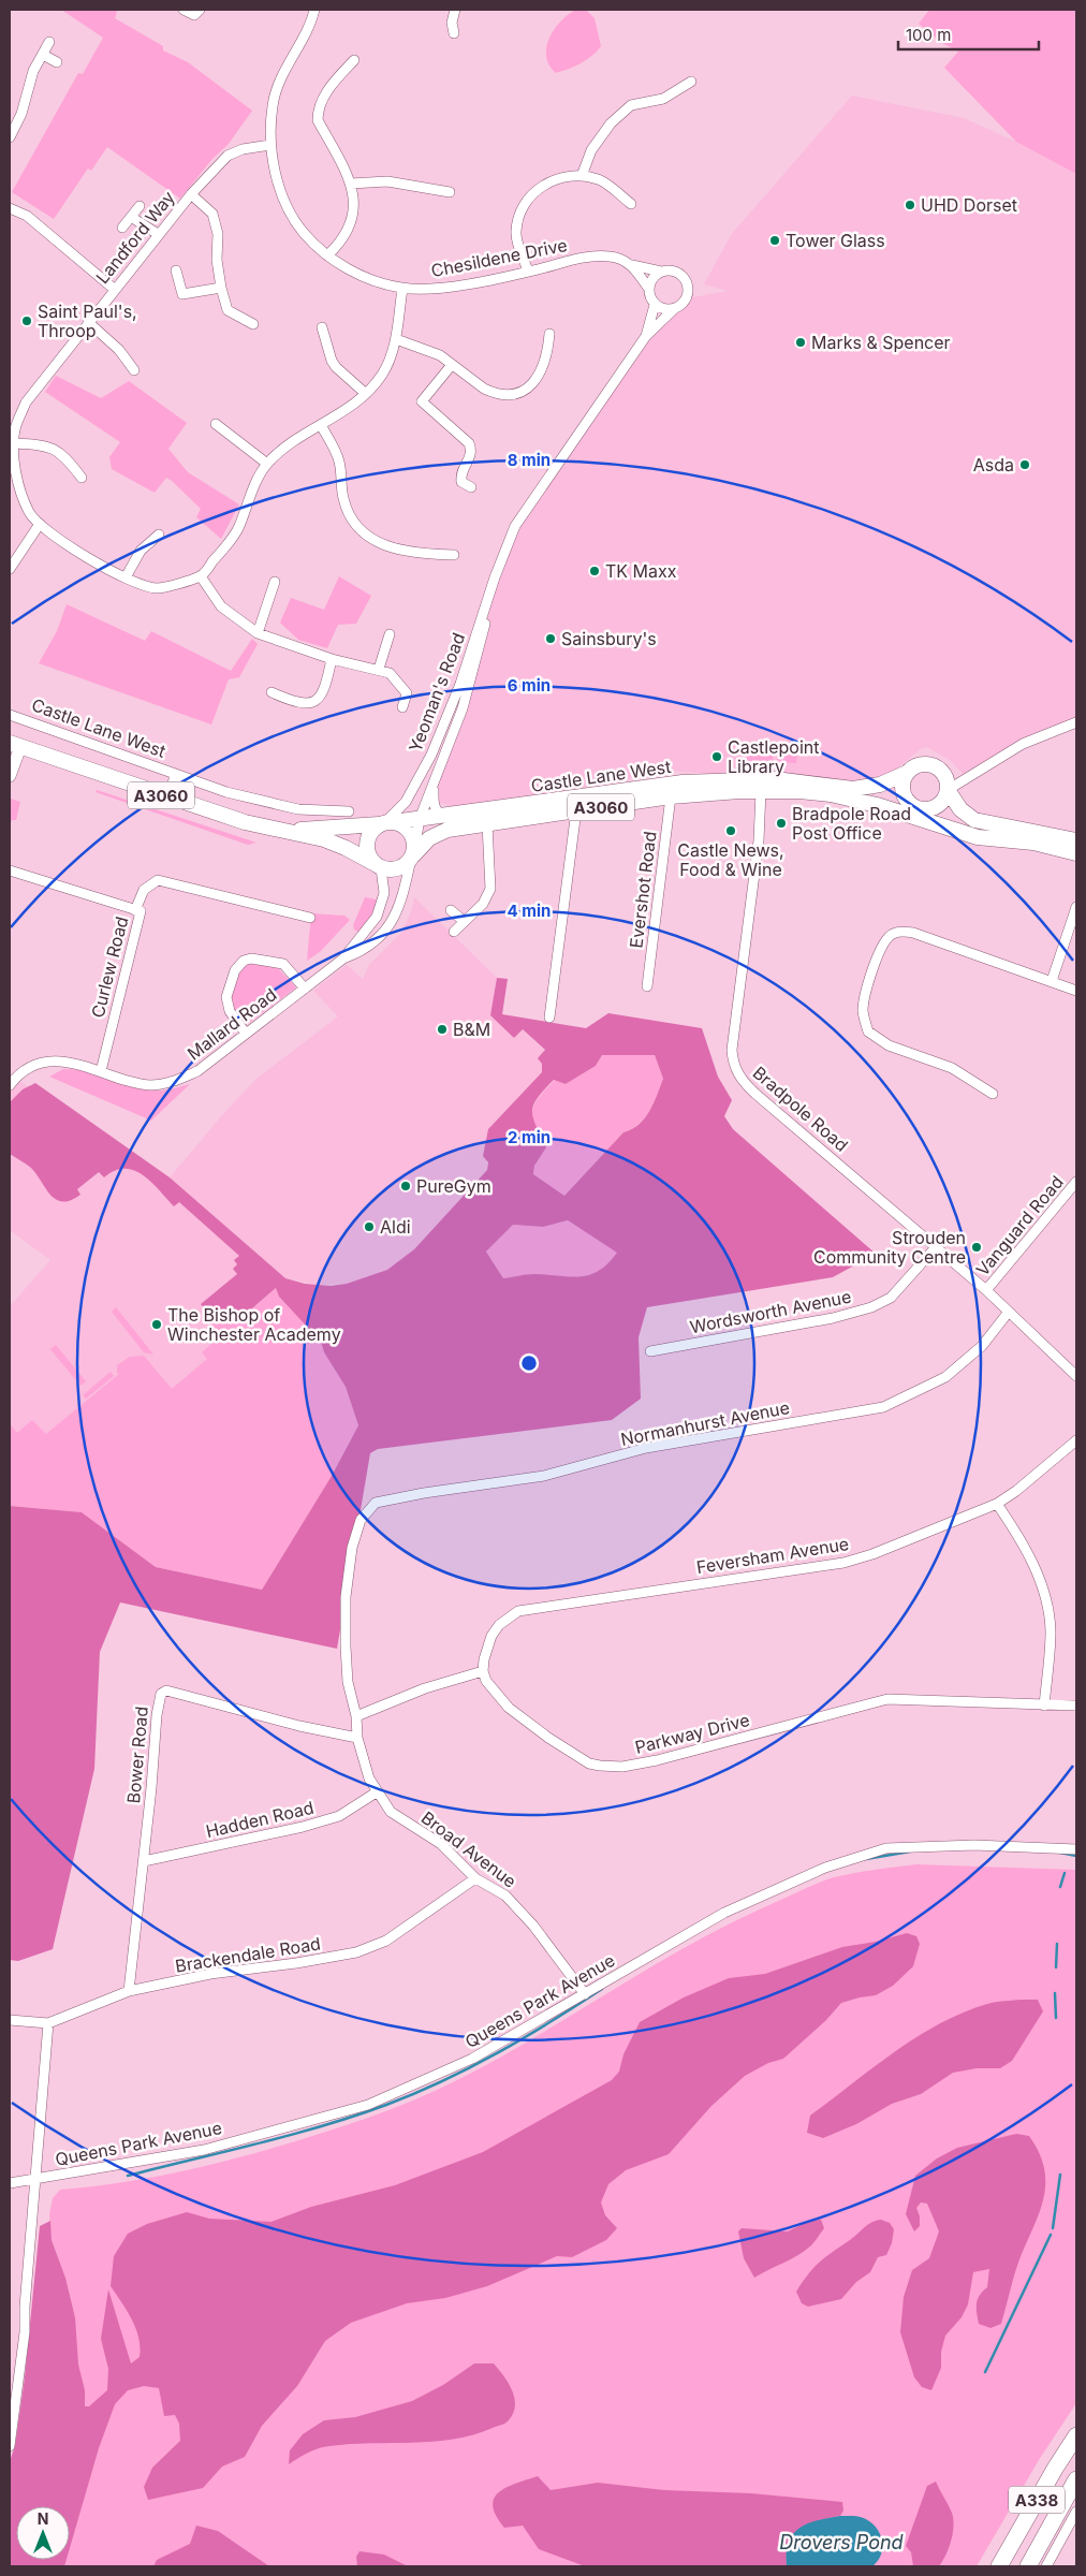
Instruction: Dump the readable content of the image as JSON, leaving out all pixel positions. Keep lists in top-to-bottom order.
{
  "streets": {
    "highway": ["A338"],
    "main road": ["Castle Lane West", "A3060"],
    "street": [
      "Landford Way",
      "Chesildene Drive",
      "Yeoman's Road",
      "Evershot Road",
      "Curlew Road",
      "Mallard Road",
      "Bradpole Road",
      "Vanguard Road",
      "Wordsworth Avenue",
      "Normanhurst Avenue",
      "Feversham Avenue",
      "Parkway Drive",
      "Bower Road",
      "Hadden Road",
      "Broad Avenue",
      "Brackendale Road",
      "Queens Park Avenue"
    ]
  },
  "crossings": [
    ["Landford Way", "Chesildene Drive"],
    ["Chesildene Drive", "Yeoman's Road"],
    ["Yeoman's Road", "Castle Lane West"],
    ["Yeoman's Road", "Mallard Road"],
    ["Castle Lane West", "Evershot Road"],
    ["Castle Lane West", "Mallard Road"],
    ["Castle Lane West", "Bradpole Road"],
    ["Curlew Road", "Mallard Road"],
    ["Bradpole Road", "Vanguard Road"],
    ["Bradpole Road", "Wordsworth Avenue"],
    ["Bradpole Road", "Normanhurst Avenue"],
    ["Normanhurst Avenue", "Broad Avenue"],
    ["Feversham Avenue", "Parkway Drive"],
    ["Bower Road", "Hadden Road"],
    ["Bower Road", "Broad Avenue"],
    ["Bower Road", "Brackendale Road"],
    ["Hadden Road", "Broad Avenue"],
    ["Broad Avenue", "Brackendale Road"],
    ["Broad Avenue", "Queens Park Avenue"]
  ],
  "water": ["Drovers Pond"],
  "places": [
    "UHD Dorset",
    "Tower Glass",
    "Saint Paul's, Throop",
    "Marks & Spencer",
    "Asda",
    "TK Maxx",
    "Sainsbury's",
    "Castlepoint Library",
    "Bradpole Road Post Office",
    "Castle News, Food & Wine",
    "B&M",
    "PureGym",
    "Aldi",
    "Strouden Community Centre",
    "The Bishop of Winchester Academy"
  ],
  "scale_bar": "100 m",
  "north": "top",
  "rings": [
    "8 min",
    "6 min",
    "4 min",
    "2 min"
  ]
}
